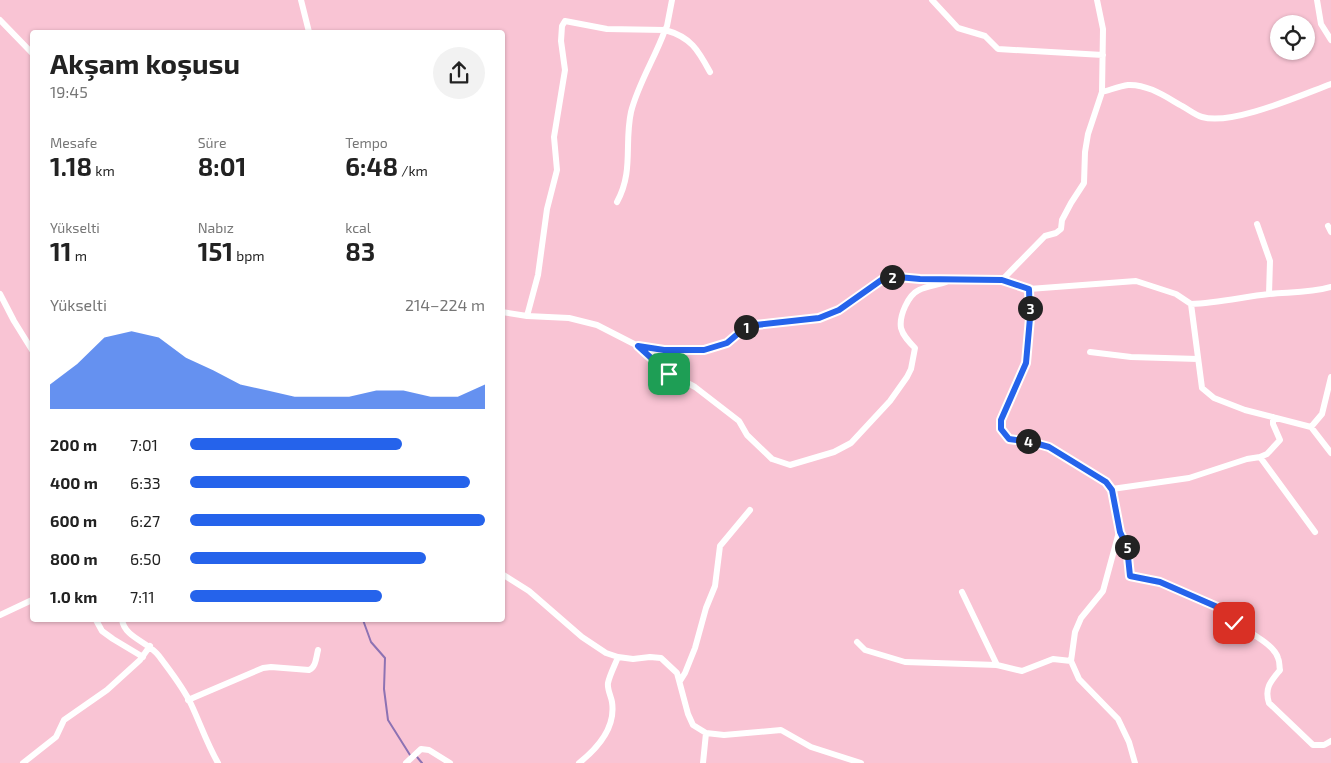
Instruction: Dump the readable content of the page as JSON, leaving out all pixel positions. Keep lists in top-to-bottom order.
{
  "page": {
    "heading": ["Akşam koşusu", "19:45"],
    "stats": [
      ["Mesafe", "1.18 km"],
      ["Süre", "8:01"],
      ["Tempo", "6:48 /km"],
      ["Yükselti", "11 m"],
      ["Nabız", "151 bpm"],
      ["kcal", "83"]
    ],
    "pins": [
      "2",
      "3",
      "1",
      "4",
      "5"
    ],
    "chart": ["Yükselti", "214–224 m"],
    "list": [
      {
        "name": "200 m",
        "note": "7:01"
      },
      {
        "name": "400 m",
        "note": "6:33"
      },
      {
        "name": "600 m",
        "note": "6:27"
      },
      {
        "name": "800 m",
        "note": "6:50"
      },
      {
        "name": "1.0 km",
        "note": "7:11"
      }
    ]
  }
}
